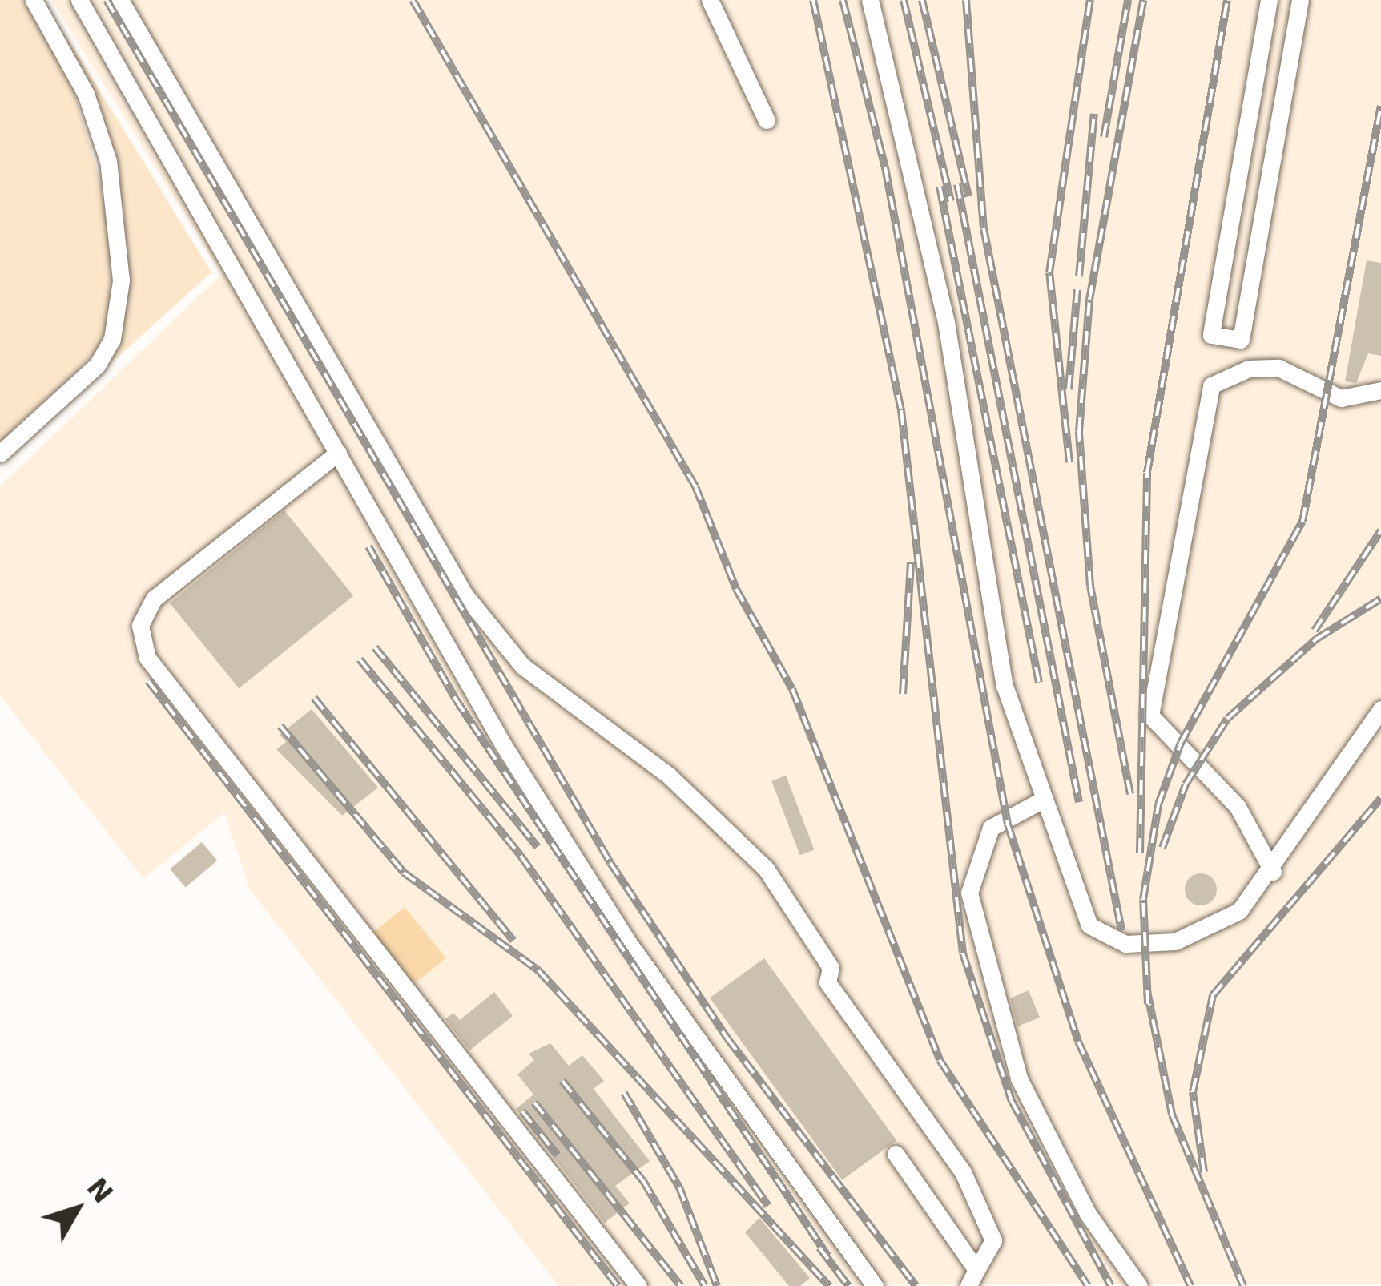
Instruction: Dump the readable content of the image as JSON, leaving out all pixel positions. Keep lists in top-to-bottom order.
{
  "north": "top right"
}
